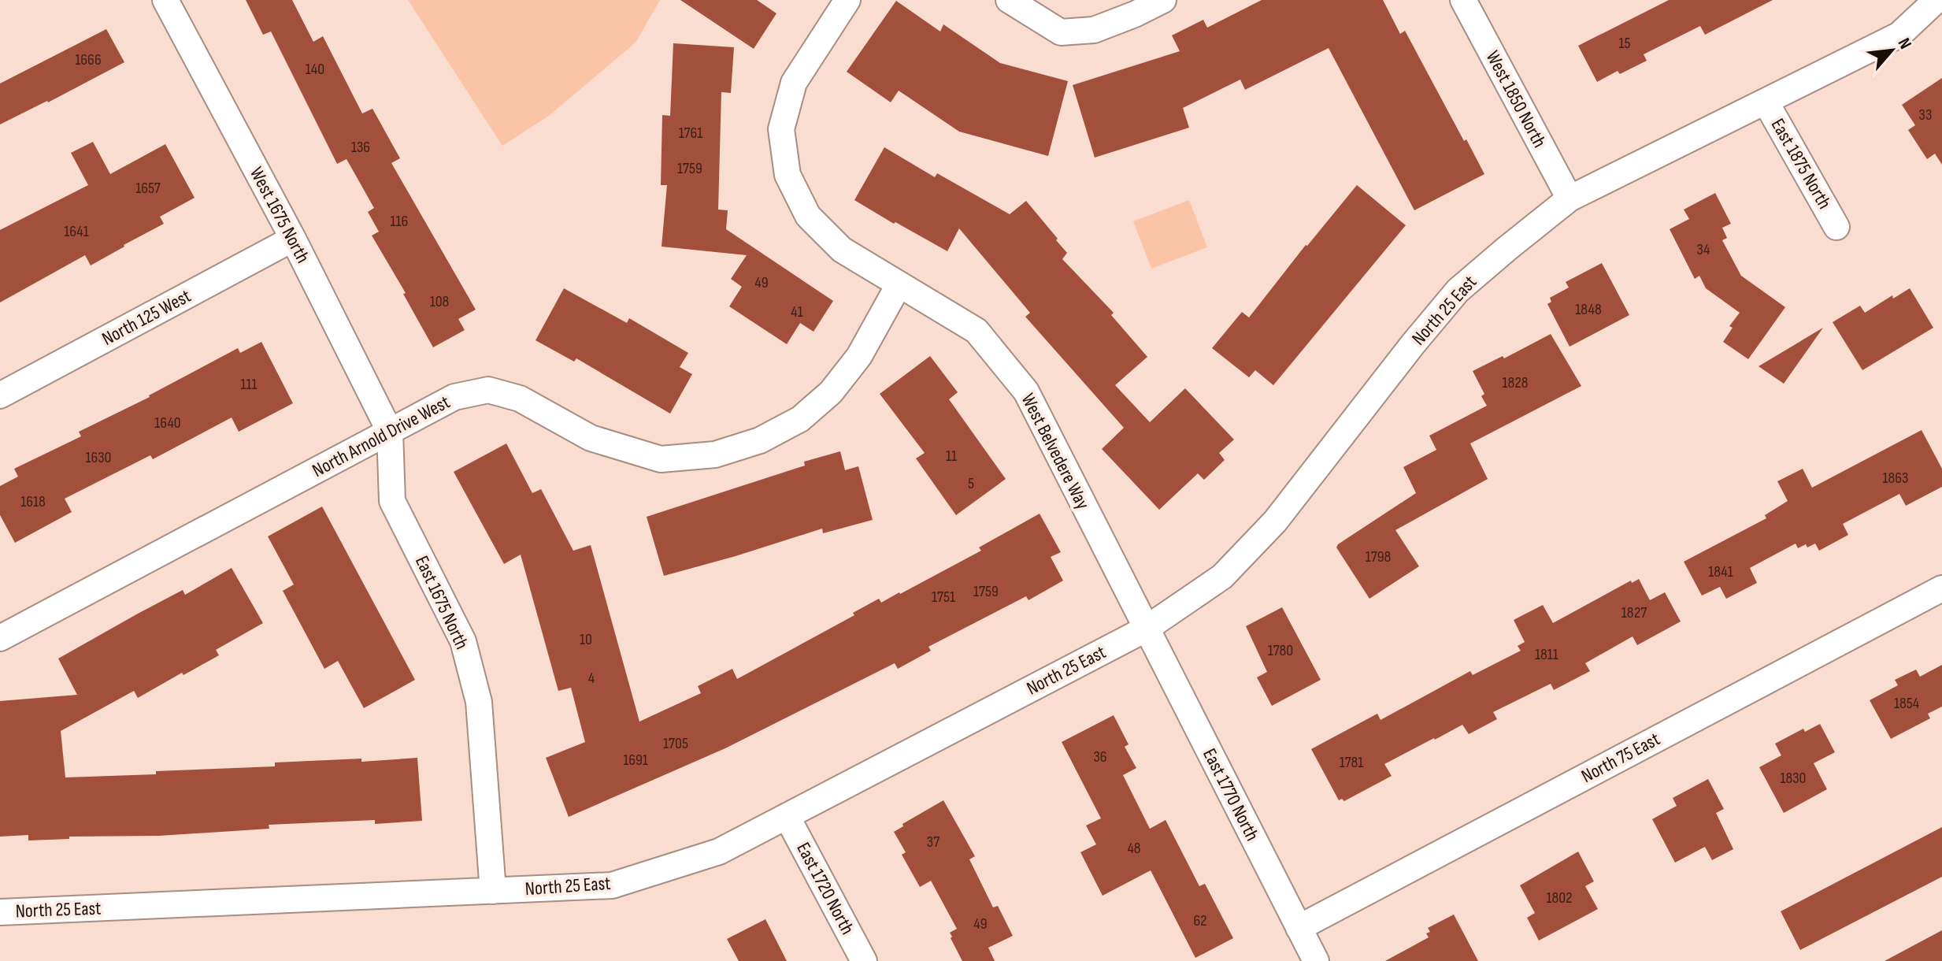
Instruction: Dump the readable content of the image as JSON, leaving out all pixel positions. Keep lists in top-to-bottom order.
{
  "streets": {
    "street": [
      "West 1850 North",
      "East 1875 North",
      "West 1675 North",
      "North 25 East",
      "North 125 West",
      "North Arnold Drive West",
      "West Belvedere Way",
      "East 1675 North",
      "North 75 East",
      "East 1770 North",
      "East 1720 North"
    ]
  },
  "crossings": [
    ["West 1850 North", "North 25 East"],
    ["East 1875 North", "North 25 East"],
    ["West 1675 North", "North 125 West"],
    ["West 1675 North", "North Arnold Drive West"],
    ["West 1675 North", "East 1675 North"],
    ["North 25 East", "West Belvedere Way"],
    ["North 25 East", "East 1675 North"],
    ["North 25 East", "East 1770 North"],
    ["North 25 East", "East 1720 North"],
    ["North Arnold Drive West", "West Belvedere Way"],
    ["North Arnold Drive West", "East 1675 North"],
    ["West Belvedere Way", "East 1770 North"],
    ["North 75 East", "East 1770 North"]
  ],
  "house_numbers": [
    "15",
    "1666",
    "140",
    "33",
    "1761",
    "136",
    "1759",
    "1657",
    "116",
    "1641",
    "34",
    "49",
    "108",
    "1848",
    "41",
    "1828",
    "111",
    "1640",
    "11",
    "1630",
    "1863",
    "5",
    "1618",
    "1798",
    "1841",
    "1759",
    "1751",
    "1827",
    "10",
    "1780",
    "1811",
    "4",
    "1854",
    "1705",
    "36",
    "1691",
    "1781",
    "1830",
    "37",
    "48",
    "1802",
    "62",
    "49"
  ],
  "north": "top right"
}
